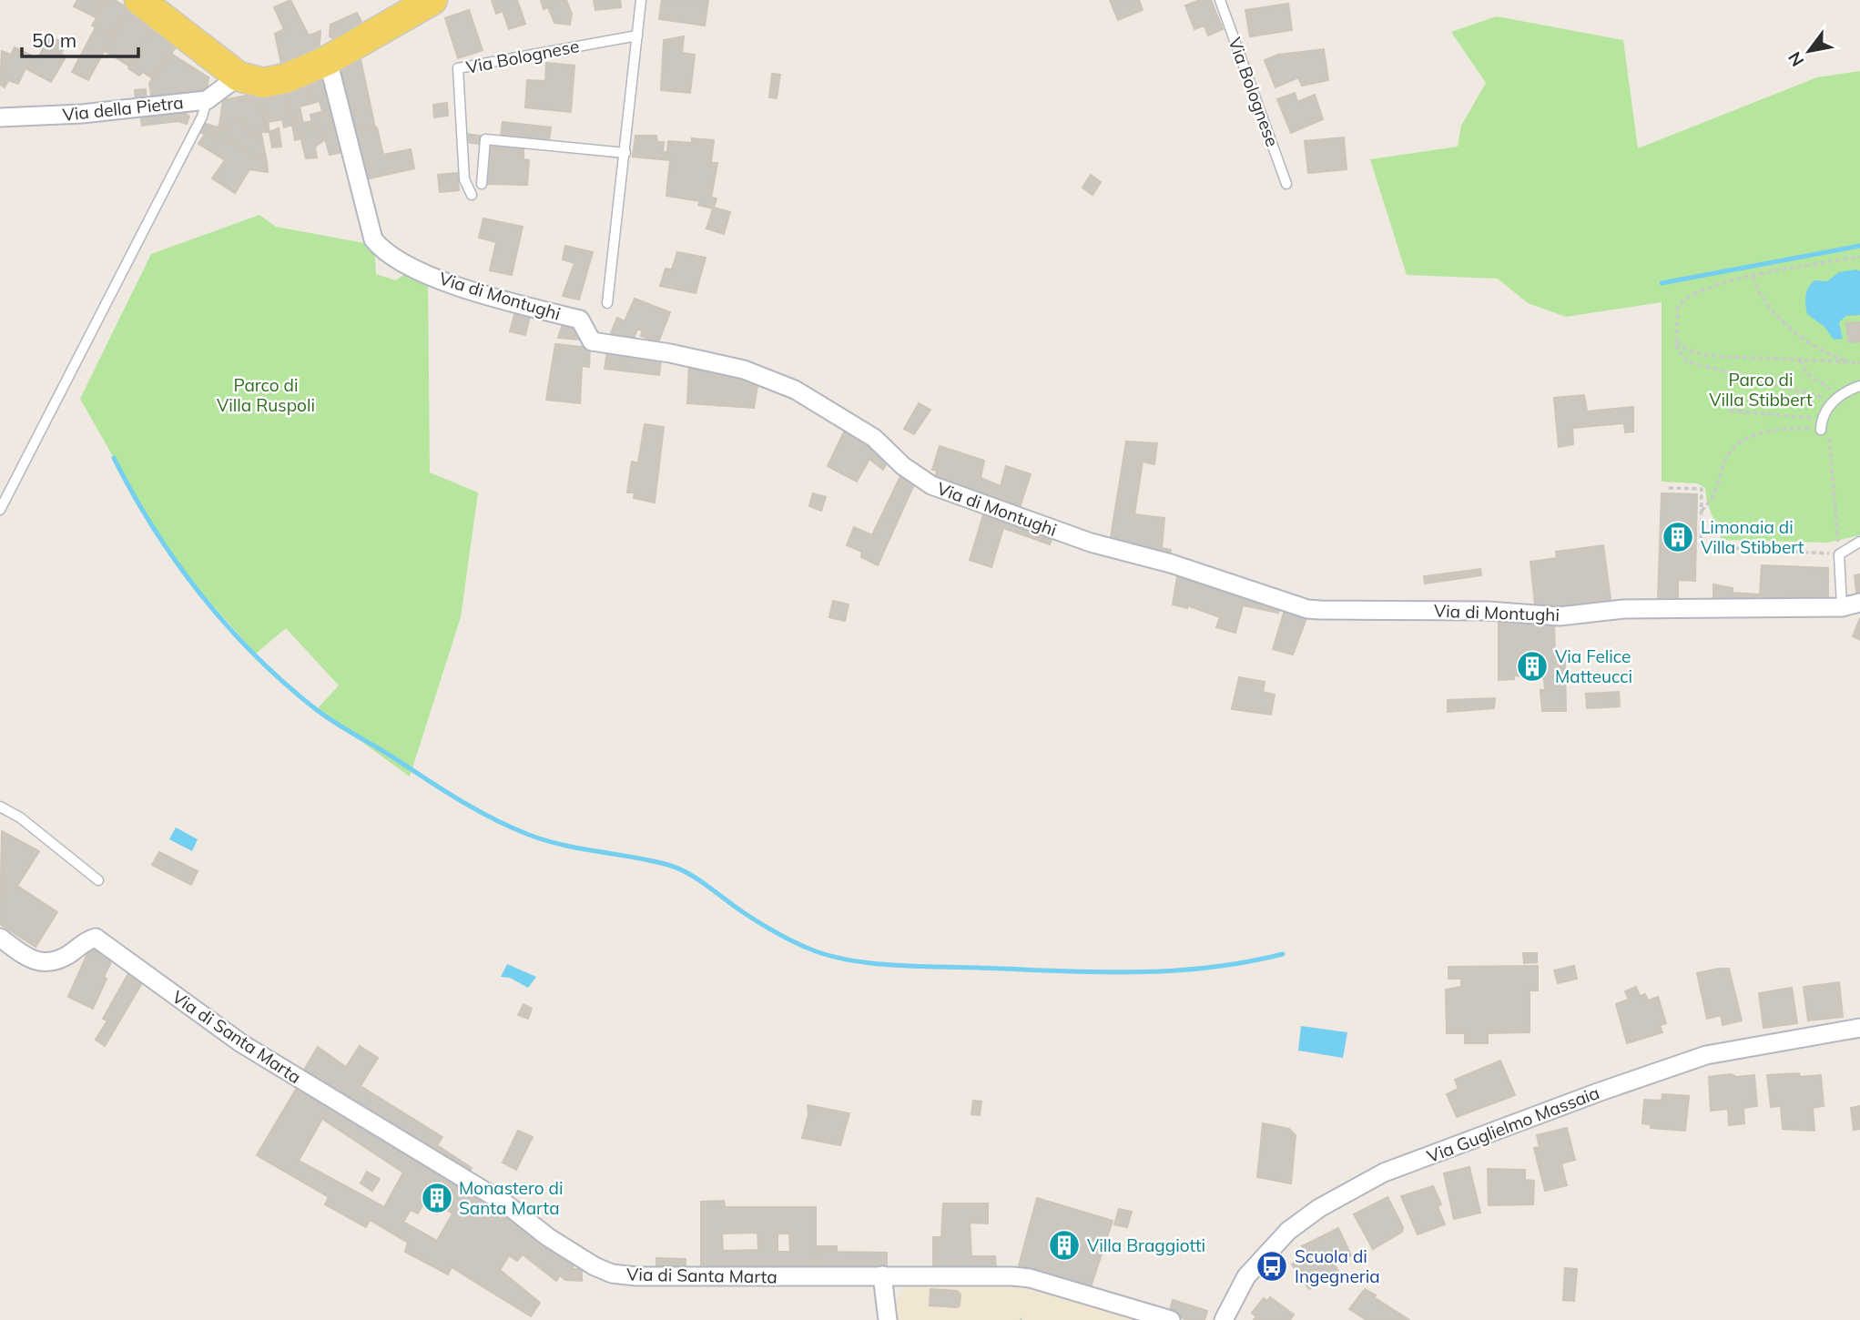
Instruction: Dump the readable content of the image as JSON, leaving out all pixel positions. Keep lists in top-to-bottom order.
{
  "streets": {
    "street": [
      "Via della Pietra",
      "Via di Montughi",
      "Via di Santa Marta",
      "Via Guglielmo Massaia"
    ],
    "lane": ["Via Bolognese"]
  },
  "parks": ["Parco di Villa Stibbert", "Parco di Villa Ruspoli"],
  "places": {
    "building": [
      "Limonaia di Villa Stibbert",
      "Via Felice Matteucci",
      "Monastero di Santa Marta",
      "Villa Braggiotti"
    ],
    "bus stop": ["Scuola di Ingegneria"]
  },
  "scale_bar": "50 m",
  "north": "bottom left"
}
